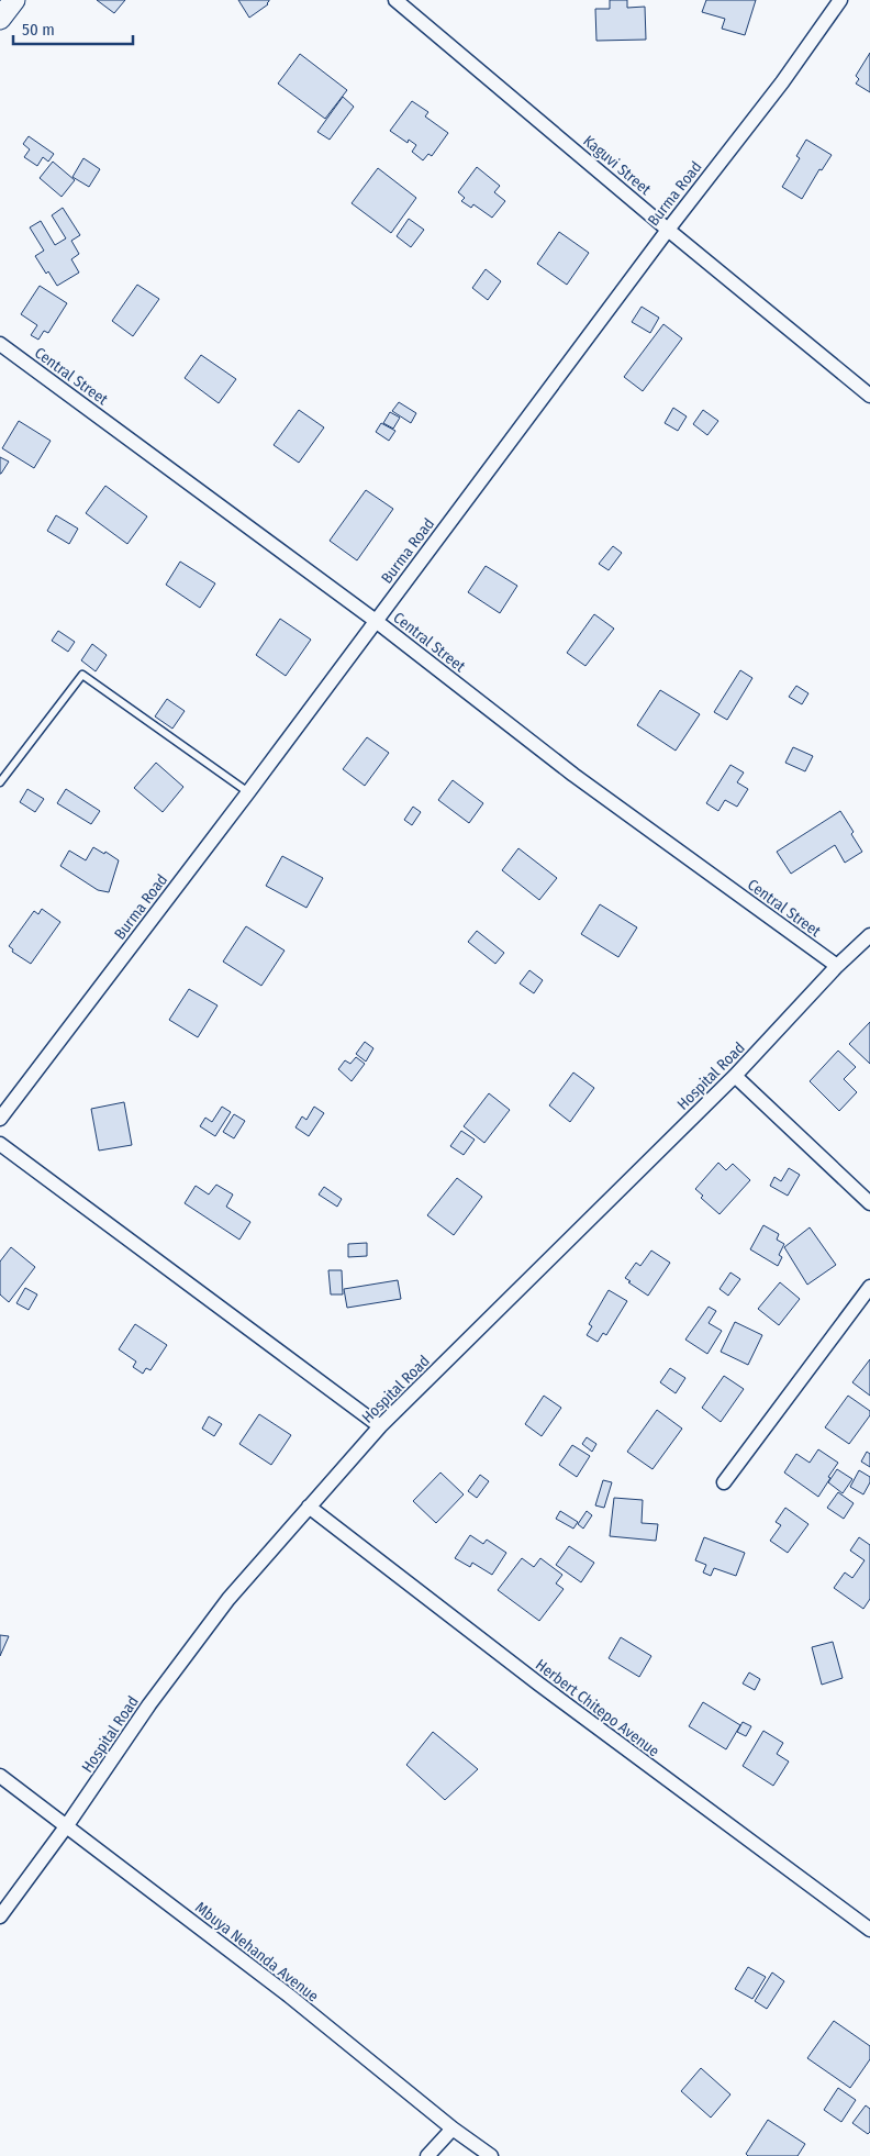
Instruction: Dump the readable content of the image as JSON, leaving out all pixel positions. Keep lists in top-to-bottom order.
{
  "streets": {
    "street": [
      "Kaguvi Street",
      "Burma Road",
      "Central Street",
      "Hospital Road",
      "Herbert Chitepo Avenue",
      "Mbuya Nehanda Avenue"
    ]
  },
  "crossings": [
    ["Kaguvi Street", "Burma Road"],
    ["Burma Road", "Central Street"],
    ["Central Street", "Hospital Road"],
    ["Hospital Road", "Herbert Chitepo Avenue"],
    ["Hospital Road", "Mbuya Nehanda Avenue"]
  ],
  "scale_bar": "50 m"
}
